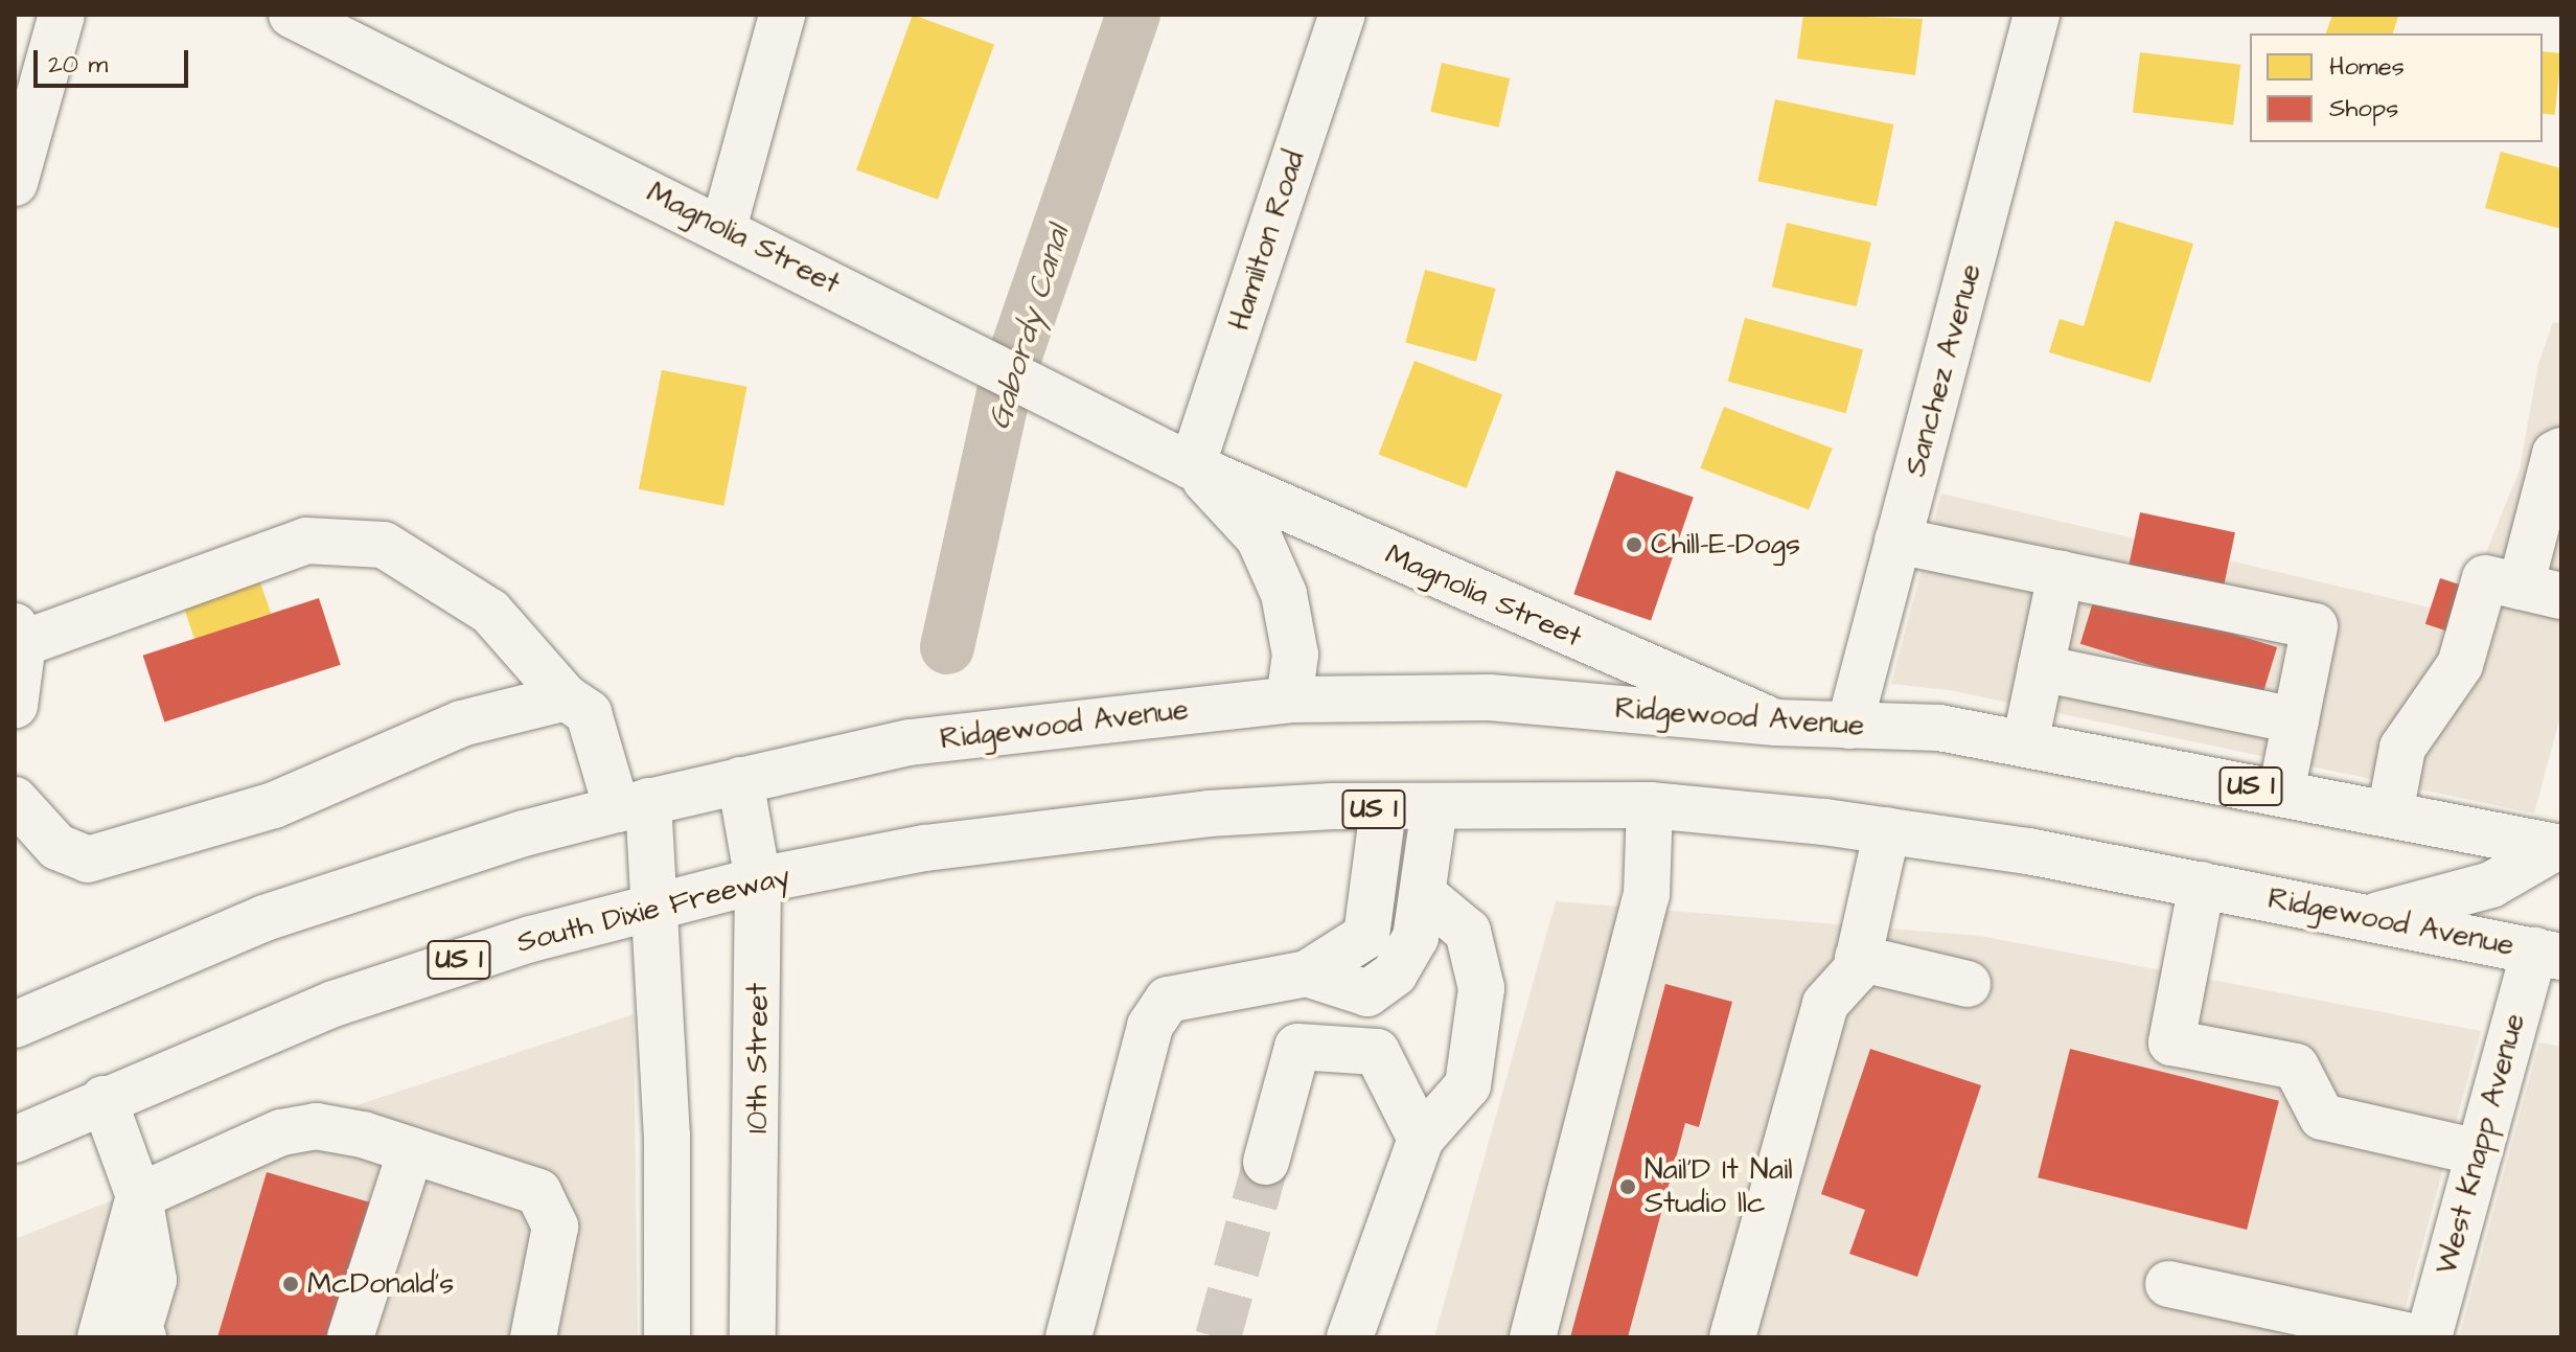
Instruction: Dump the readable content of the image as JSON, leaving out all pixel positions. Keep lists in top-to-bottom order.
{
  "streets": {
    "main road": [
      "Magnolia Street",
      "Hamilton Road",
      "Sanchez Avenue",
      "Ridgewood Avenue",
      "US 1",
      "South Dixie Freeway",
      "10th Street",
      "West Knapp Avenue"
    ]
  },
  "crossings": [
    ["Magnolia Street", "Hamilton Road"],
    ["Magnolia Street", "Ridgewood Avenue"],
    ["Sanchez Avenue", "Ridgewood Avenue"],
    ["Ridgewood Avenue", "US 1"],
    ["Ridgewood Avenue", "South Dixie Freeway"],
    ["Ridgewood Avenue", "10th Street"],
    ["Ridgewood Avenue", "West Knapp Avenue"],
    ["US 1", "10th Street"],
    ["South Dixie Freeway", "10th Street"]
  ],
  "water": ["Gabordy Canal"],
  "places": ["Chill-E-Dogs", "Nail'D It Nail Studio llc", "McDonald's"],
  "legend": ["Homes", "Shops"],
  "scale_bar": "20 m"
}
